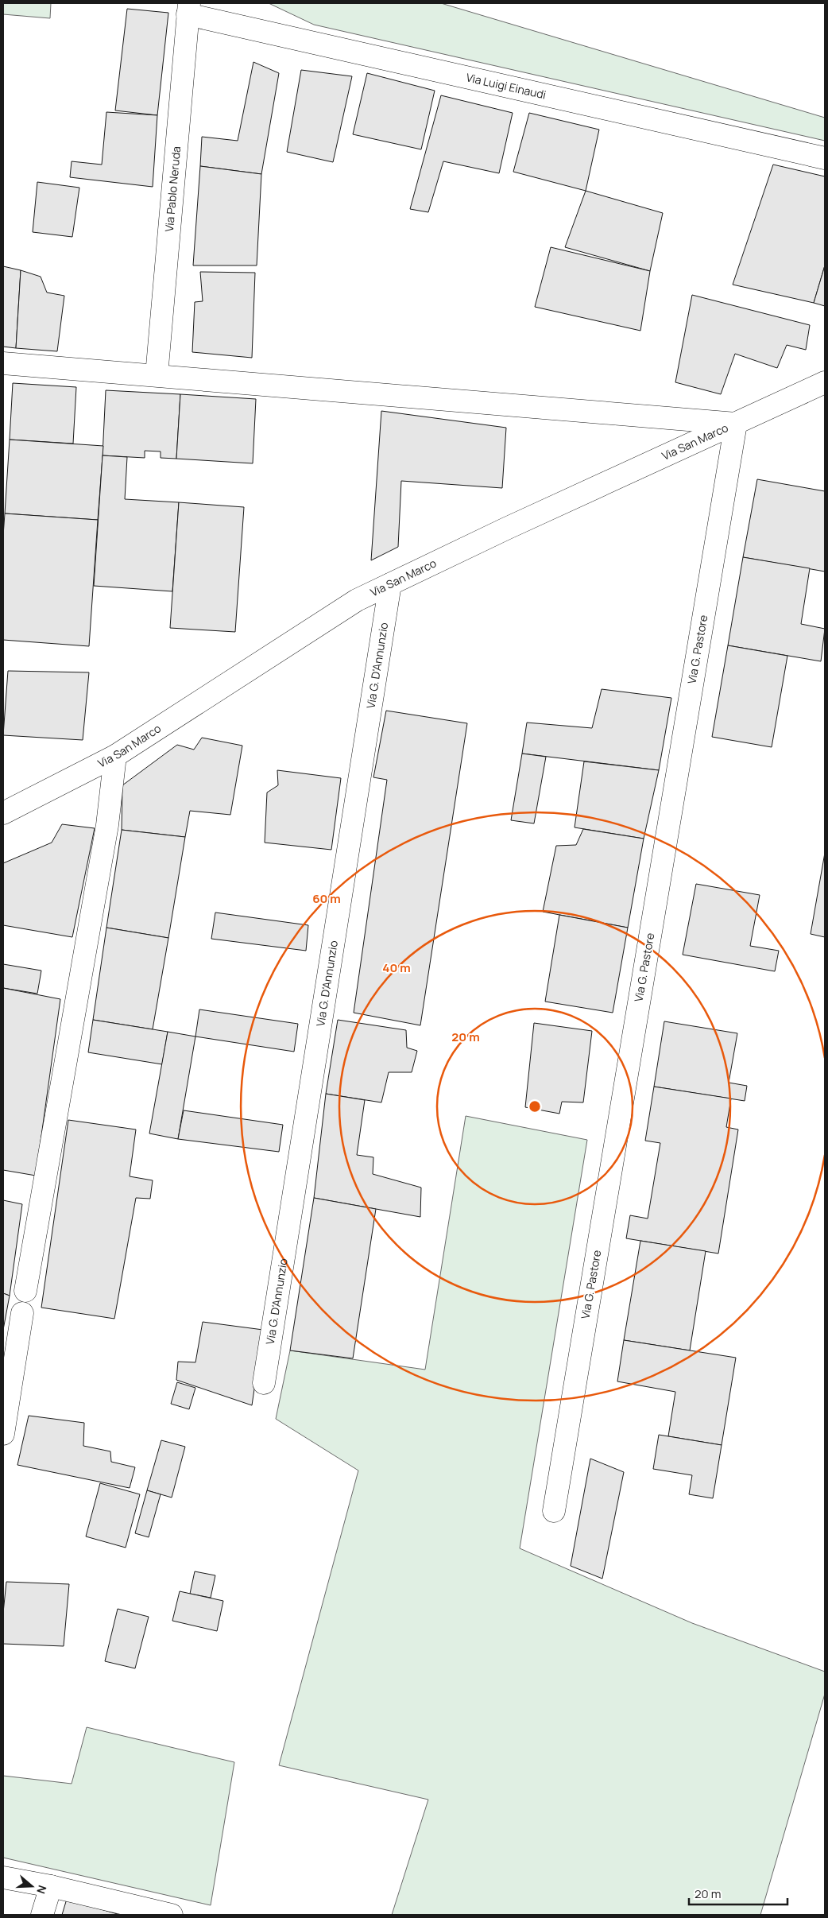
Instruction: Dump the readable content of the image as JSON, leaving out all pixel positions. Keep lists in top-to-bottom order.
{
  "streets": {
    "street": [
      "Via Luigi Einaudi",
      "Via Pablo Neruda",
      "Via San Marco",
      "Via G. Pastore",
      "Via G. D'Annunzio"
    ]
  },
  "crossings": [
    ["Via Luigi Einaudi", "Via Pablo Neruda"],
    ["Via San Marco", "Via G. Pastore"],
    ["Via San Marco", "Via G. D'Annunzio"]
  ],
  "scale_bar": "20 m",
  "north": "right",
  "rings": ["60 m", "40 m", "20 m"]
}
